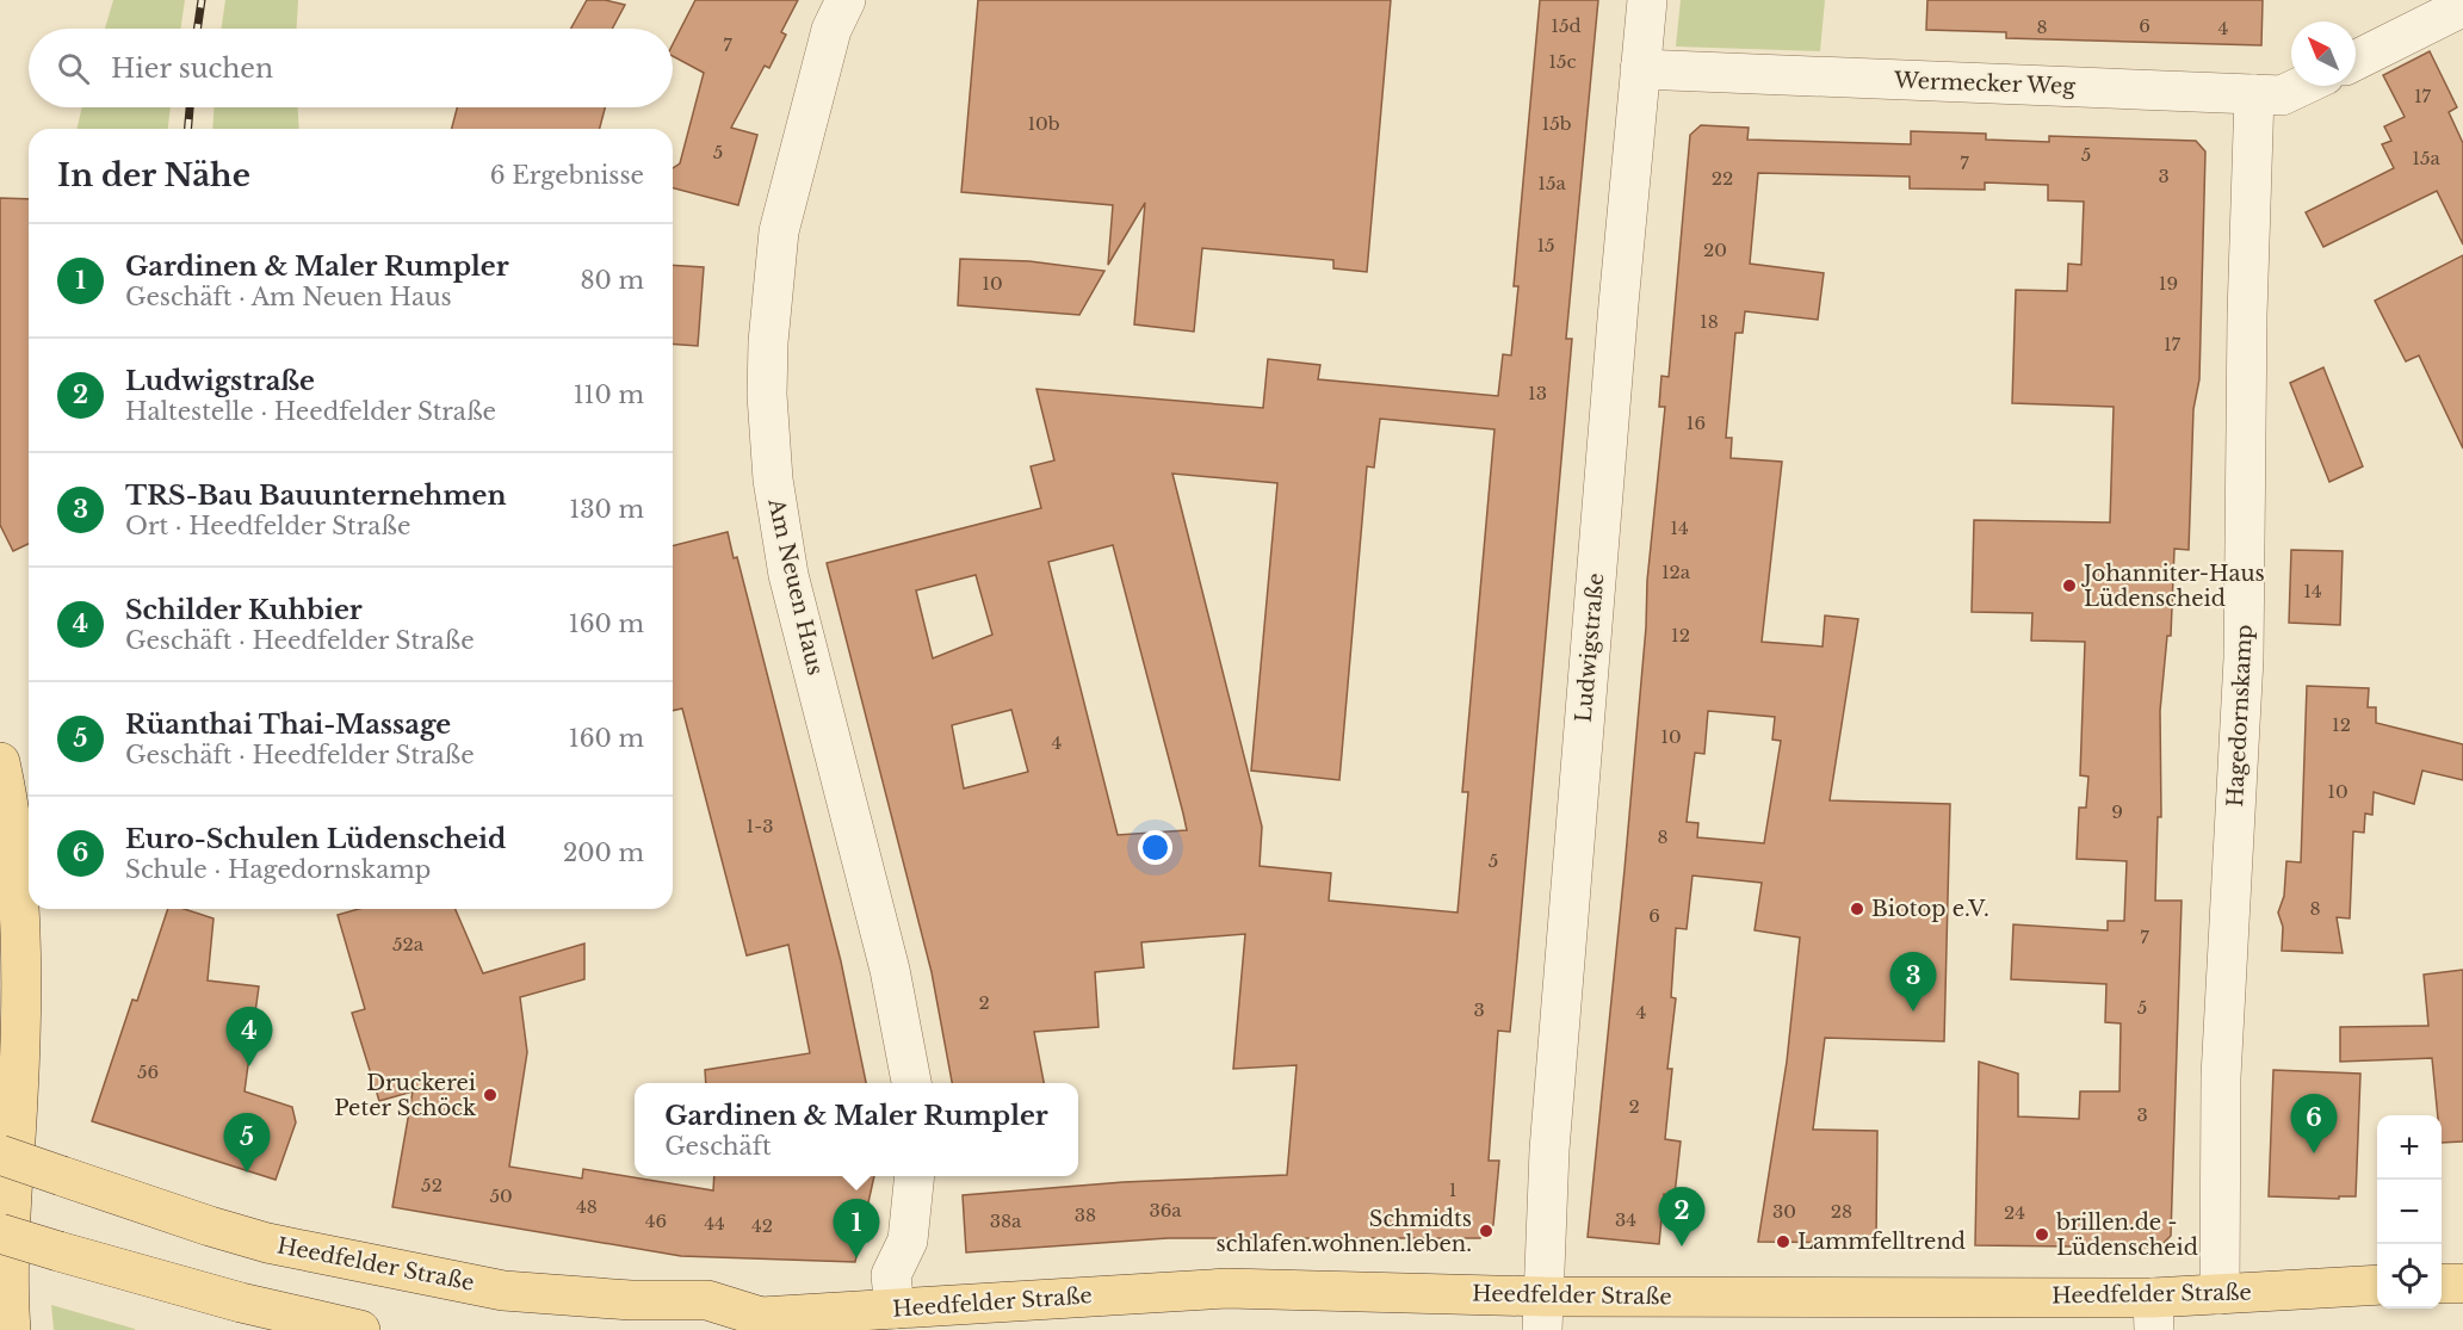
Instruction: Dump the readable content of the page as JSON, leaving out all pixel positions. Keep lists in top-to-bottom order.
{
  "streets": {
    "main road": ["Heedfelder Straße"],
    "street": [
      "Wermecker Weg",
      "Am Neuen Haus",
      "Ludwigstraße",
      "Hagedornskamp"
    ]
  },
  "crossings": [
    ["Wermecker Weg", "Ludwigstraße"],
    ["Wermecker Weg", "Hagedornskamp"],
    ["Ludwigstraße", "Heedfelder Straße"],
    ["Hagedornskamp", "Heedfelder Straße"]
  ],
  "places": [
    "Johanniter-Haus Lüdenscheid",
    "Biotop e.V.",
    "Druckerei Peter Schöck",
    "Schmidts schlafen.wohnen.leben.",
    "brillen.de - Lüdenscheid",
    "Lammfelltrend"
  ],
  "house_numbers": [
    "15d",
    "6",
    "8",
    "4",
    "7",
    "15c",
    "17",
    "10b",
    "15b",
    "5",
    "5",
    "15a",
    "7",
    "3",
    "22",
    "15a",
    "15",
    "20",
    "10",
    "19",
    "18",
    "17",
    "13",
    "16",
    "14",
    "12a",
    "14",
    "12",
    "12",
    "10",
    "4",
    "10",
    "9",
    "1-3",
    "8",
    "5",
    "8",
    "6",
    "7",
    "52a",
    "2",
    "5",
    "3",
    "4",
    "56",
    "2",
    "3",
    "52",
    "1",
    "50",
    "48",
    "36a",
    "30",
    "28",
    "24",
    "38",
    "34",
    "46",
    "38a",
    "44",
    "42"
  ],
  "north": "top left",
  "page": {
    "search": "Hier suchen",
    "heading": ["In der Nähe", "6 Ergebnisse"],
    "list": [
      {
        "mark": "1",
        "name": "Gardinen & Maler Rumpler",
        "note": "Geschäft · Am Neuen Haus",
        "value": "80 m"
      },
      {
        "mark": "2",
        "name": "Ludwigstraße",
        "note": "Haltestelle · Heedfelder Straße",
        "value": "110 m"
      },
      {
        "mark": "3",
        "name": "TRS-Bau Bauunternehmen",
        "note": "Ort · Heedfelder Straße",
        "value": "130 m"
      },
      {
        "mark": "4",
        "name": "Schilder Kuhbier",
        "note": "Geschäft · Heedfelder Straße",
        "value": "160 m"
      },
      {
        "mark": "5",
        "name": "Rüanthai Thai-Massage",
        "note": "Geschäft · Heedfelder Straße",
        "value": "160 m"
      },
      {
        "mark": "6",
        "name": "Euro-Schulen Lüdenscheid",
        "note": "Schule · Hagedornskamp",
        "value": "200 m"
      }
    ],
    "pins": [
      "3",
      "4",
      "6",
      "5",
      "2",
      "1"
    ],
    "popup": ["Gardinen & Maler Rumpler", "Geschäft"],
    "map_buttons": ["+", "−"]
  }
}
